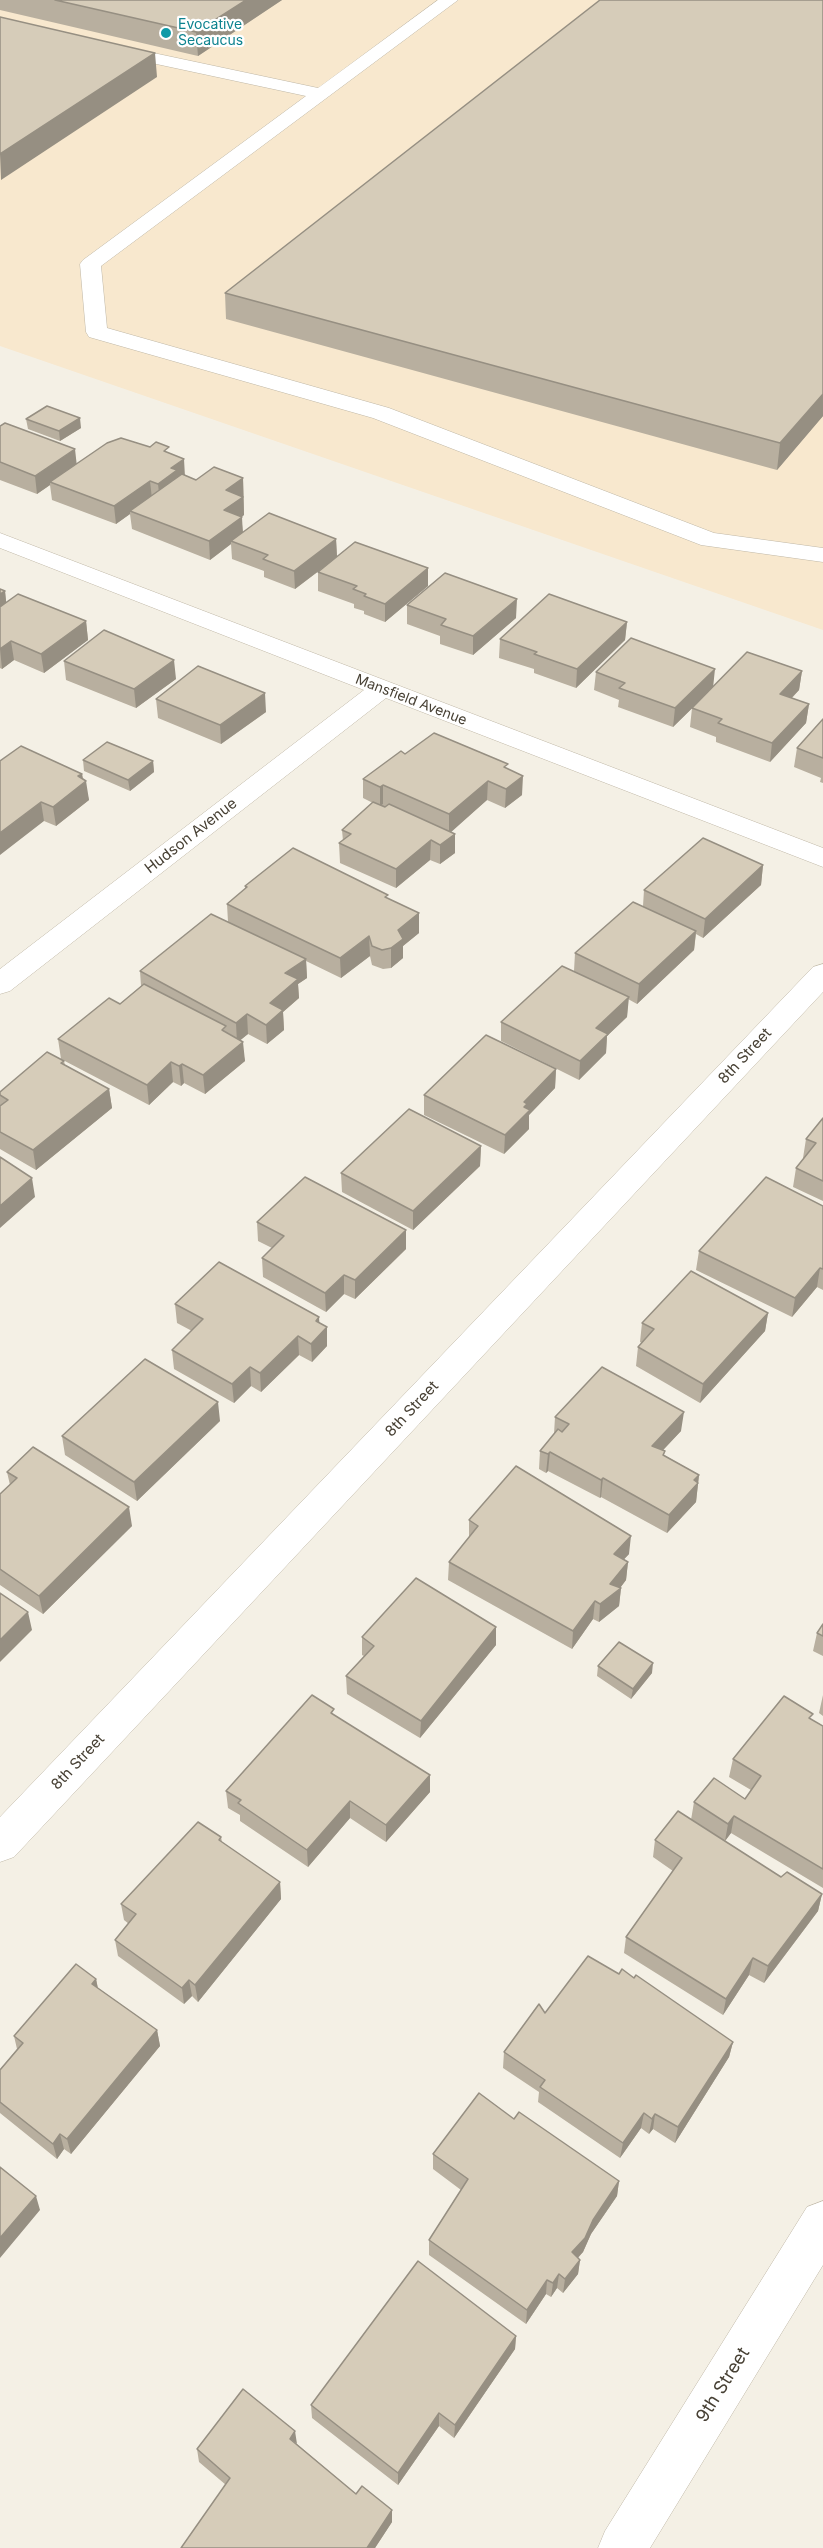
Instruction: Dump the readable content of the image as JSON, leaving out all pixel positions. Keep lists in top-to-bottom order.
{
  "streets": {
    "street": [
      "Mansfield Avenue",
      "Hudson Avenue",
      "8th Street",
      "9th Street"
    ]
  },
  "crossings": [
    ["Mansfield Avenue", "Hudson Avenue"]
  ],
  "places": ["Evocative Secaucus"]
}
